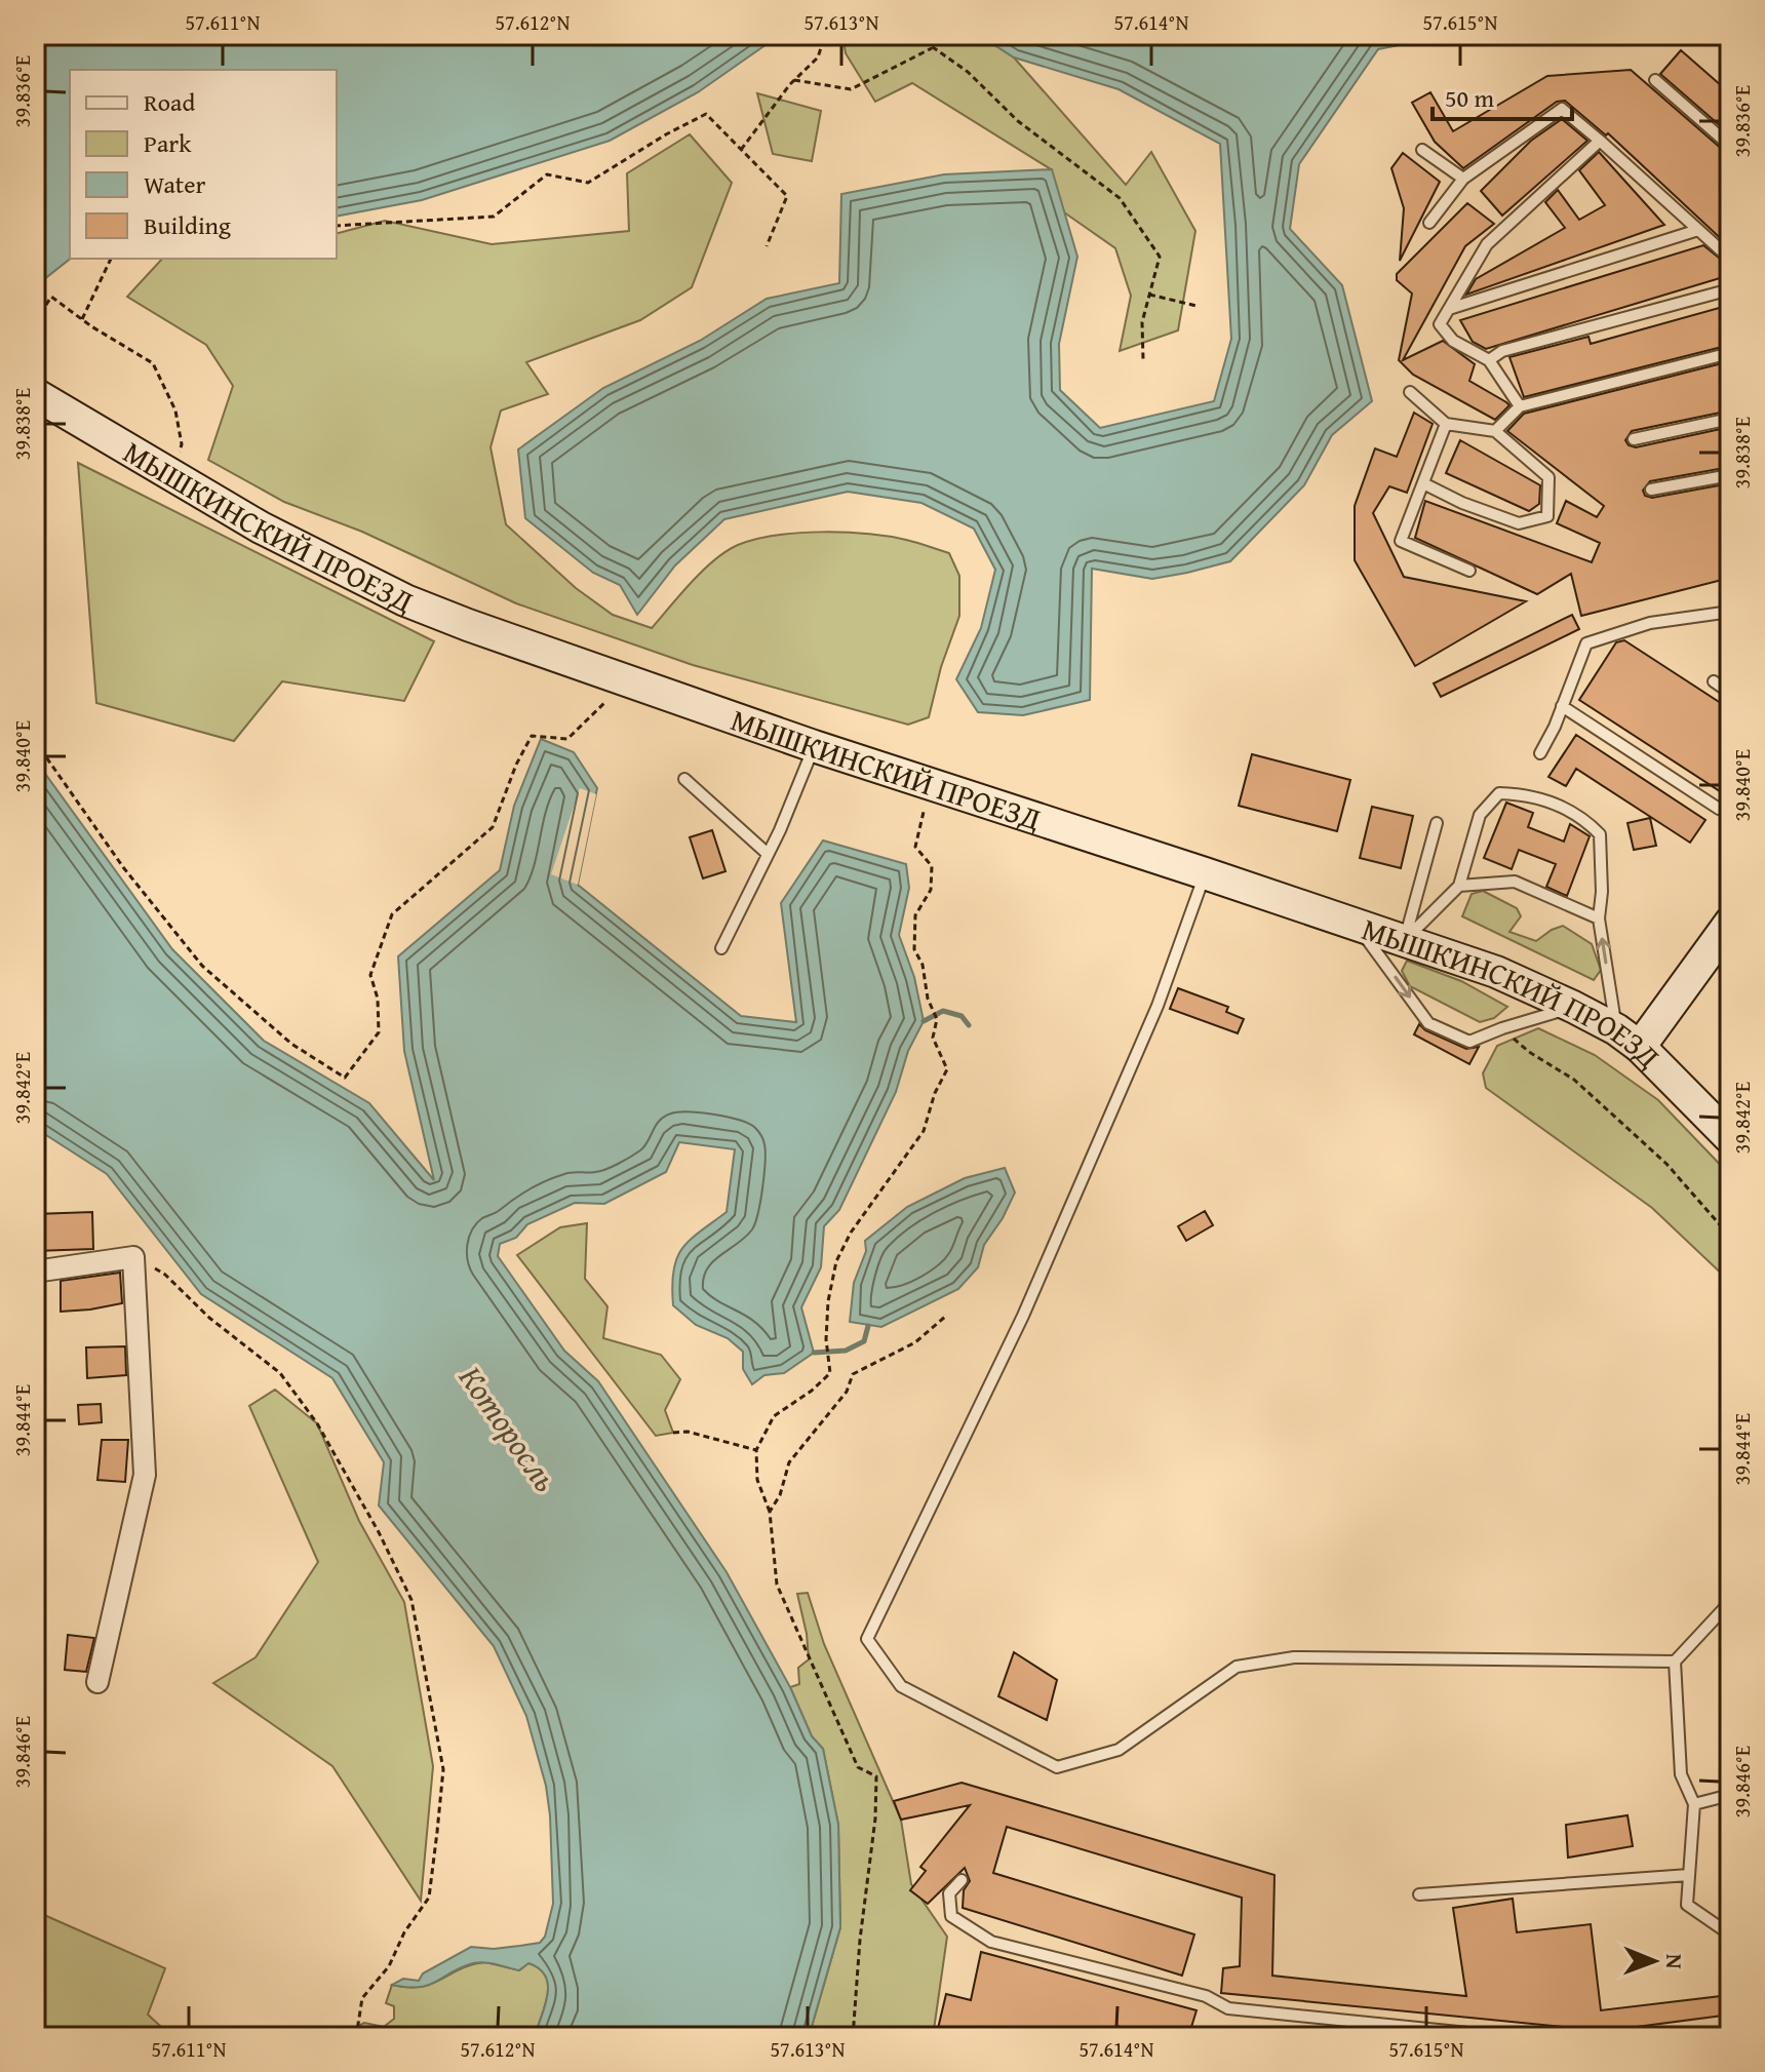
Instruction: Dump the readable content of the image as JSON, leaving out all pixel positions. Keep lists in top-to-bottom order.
{
  "streets": {
    "main road": ["МЫШКИНСКИЙ ПРОЕЗД"]
  },
  "water": ["Которосль"],
  "legend": [
    "Road",
    "Park",
    "Water",
    "Building"
  ],
  "scale_bar": "50 m",
  "north": "right",
  "coordinates": [
    "57.611°N",
    "57.612°N",
    "57.613°N",
    "57.614°N",
    "57.615°N",
    "39.836°E",
    "39.838°E",
    "39.840°E",
    "39.842°E",
    "39.844°E",
    "39.846°E"
  ]
}
